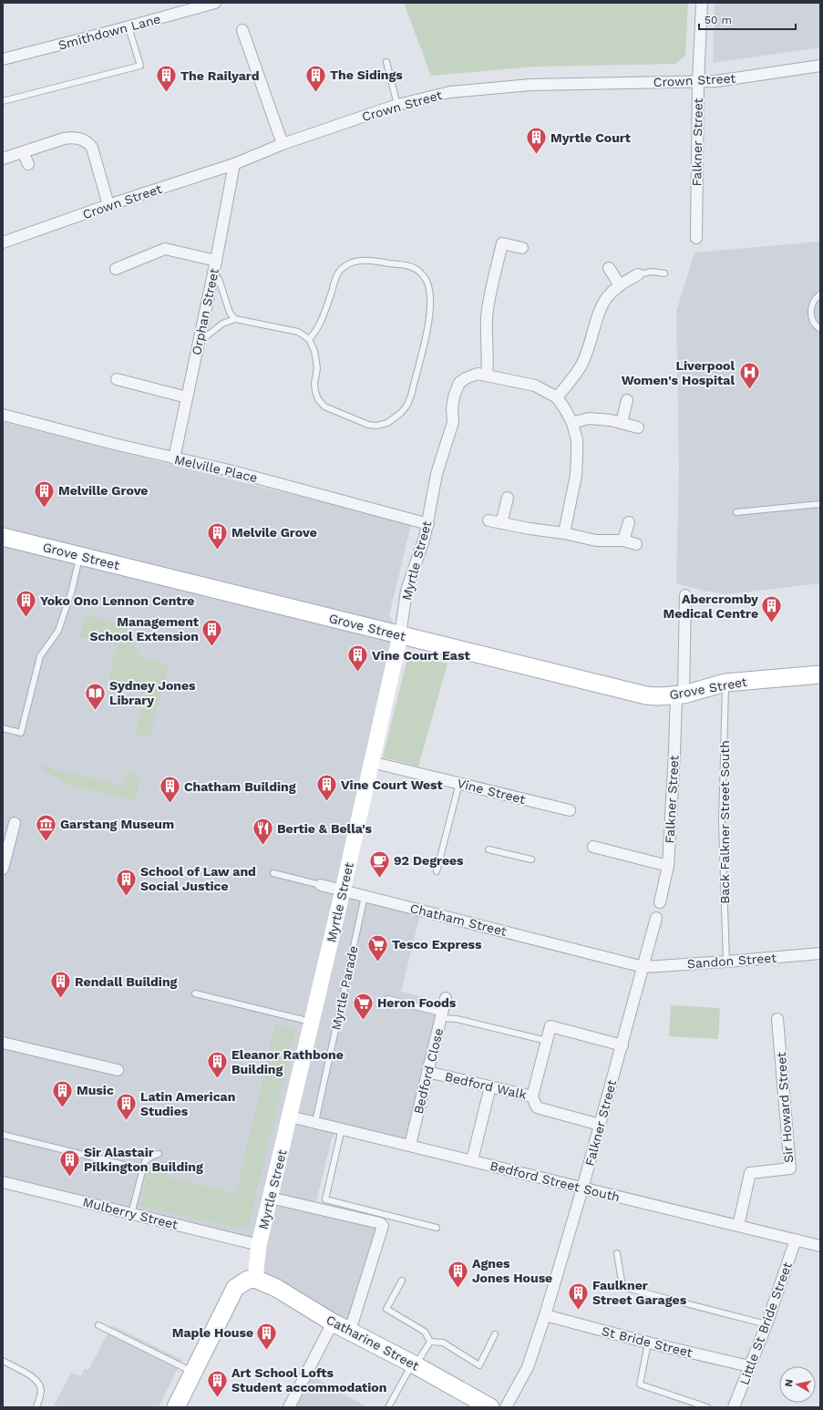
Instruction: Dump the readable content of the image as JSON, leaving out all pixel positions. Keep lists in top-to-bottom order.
{
  "streets": {
    "main road": ["Grove Street", "Catharine Street"],
    "street": [
      "Smithdown Lane",
      "Crown Street",
      "Falkner Street",
      "Orphan Street",
      "Melville Place",
      "Myrtle Street",
      "Vine Street",
      "Chatham Street",
      "Sandon Street",
      "Bedford Close",
      "Bedford Walk",
      "Sir Howard Street",
      "Bedford Street South",
      "Mulberry Street",
      "Little St Bride Street",
      "St Bride Street"
    ],
    "lane": ["Back Falkner Street South", "Myrtle Parade"]
  },
  "crossings": [
    ["Crown Street", "Falkner Street"],
    ["Crown Street", "Orphan Street"],
    ["Falkner Street", "Grove Street"],
    ["Falkner Street", "Chatham Street"],
    ["Falkner Street", "Sandon Street"],
    ["Falkner Street", "Bedford Walk"],
    ["Falkner Street", "Bedford Street South"],
    ["Falkner Street", "St Bride Street"],
    ["Orphan Street", "Melville Place"],
    ["Melville Place", "Myrtle Street"],
    ["Grove Street", "Myrtle Street"],
    ["Grove Street", "Back Falkner Street South"],
    ["Myrtle Street", "Vine Street"],
    ["Myrtle Street", "Chatham Street"],
    ["Myrtle Street", "Bedford Street South"],
    ["Myrtle Street", "Mulberry Street"],
    ["Myrtle Street", "Catharine Street"],
    ["Back Falkner Street South", "Sandon Street"],
    ["Chatham Street", "Sandon Street"],
    ["Chatham Street", "Myrtle Parade"],
    ["Myrtle Parade", "Bedford Street South"],
    ["Bedford Close", "Bedford Walk"],
    ["Bedford Close", "Bedford Street South"],
    ["Sir Howard Street", "Bedford Street South"],
    ["Bedford Street South", "Little St Bride Street"],
    ["Little St Bride Street", "St Bride Street"]
  ],
  "places": {
    "building": [
      "The Sidings",
      "The Railyard",
      "Myrtle Court",
      "Melville Grove",
      "Melvile Grove",
      "Yoko Ono Lennon Centre",
      "Abercromby Medical Centre",
      "Management School Extension",
      "Vine Court East",
      "Vine Court West",
      "Chatham Building",
      "School of Law and Social Justice",
      "Rendall Building",
      "Eleanor Rathbone Building",
      "Music",
      "Latin American Studies",
      "Sir Alastair Pilkington Building",
      "Agnes Jones House",
      "Faulkner Street Garages",
      "Maple House",
      "Art School Lofts Student accommodation"
    ],
    "hospital": ["Liverpool Women's Hospital"],
    "library": ["Sydney Jones Library"],
    "museum": ["Garstang Museum"],
    "restaurant": ["Bertie & Bella's"],
    "cafe": ["92 Degrees"],
    "supermarket": ["Tesco Express", "Heron Foods"]
  },
  "scale_bar": "50 m",
  "north": "left"
}
